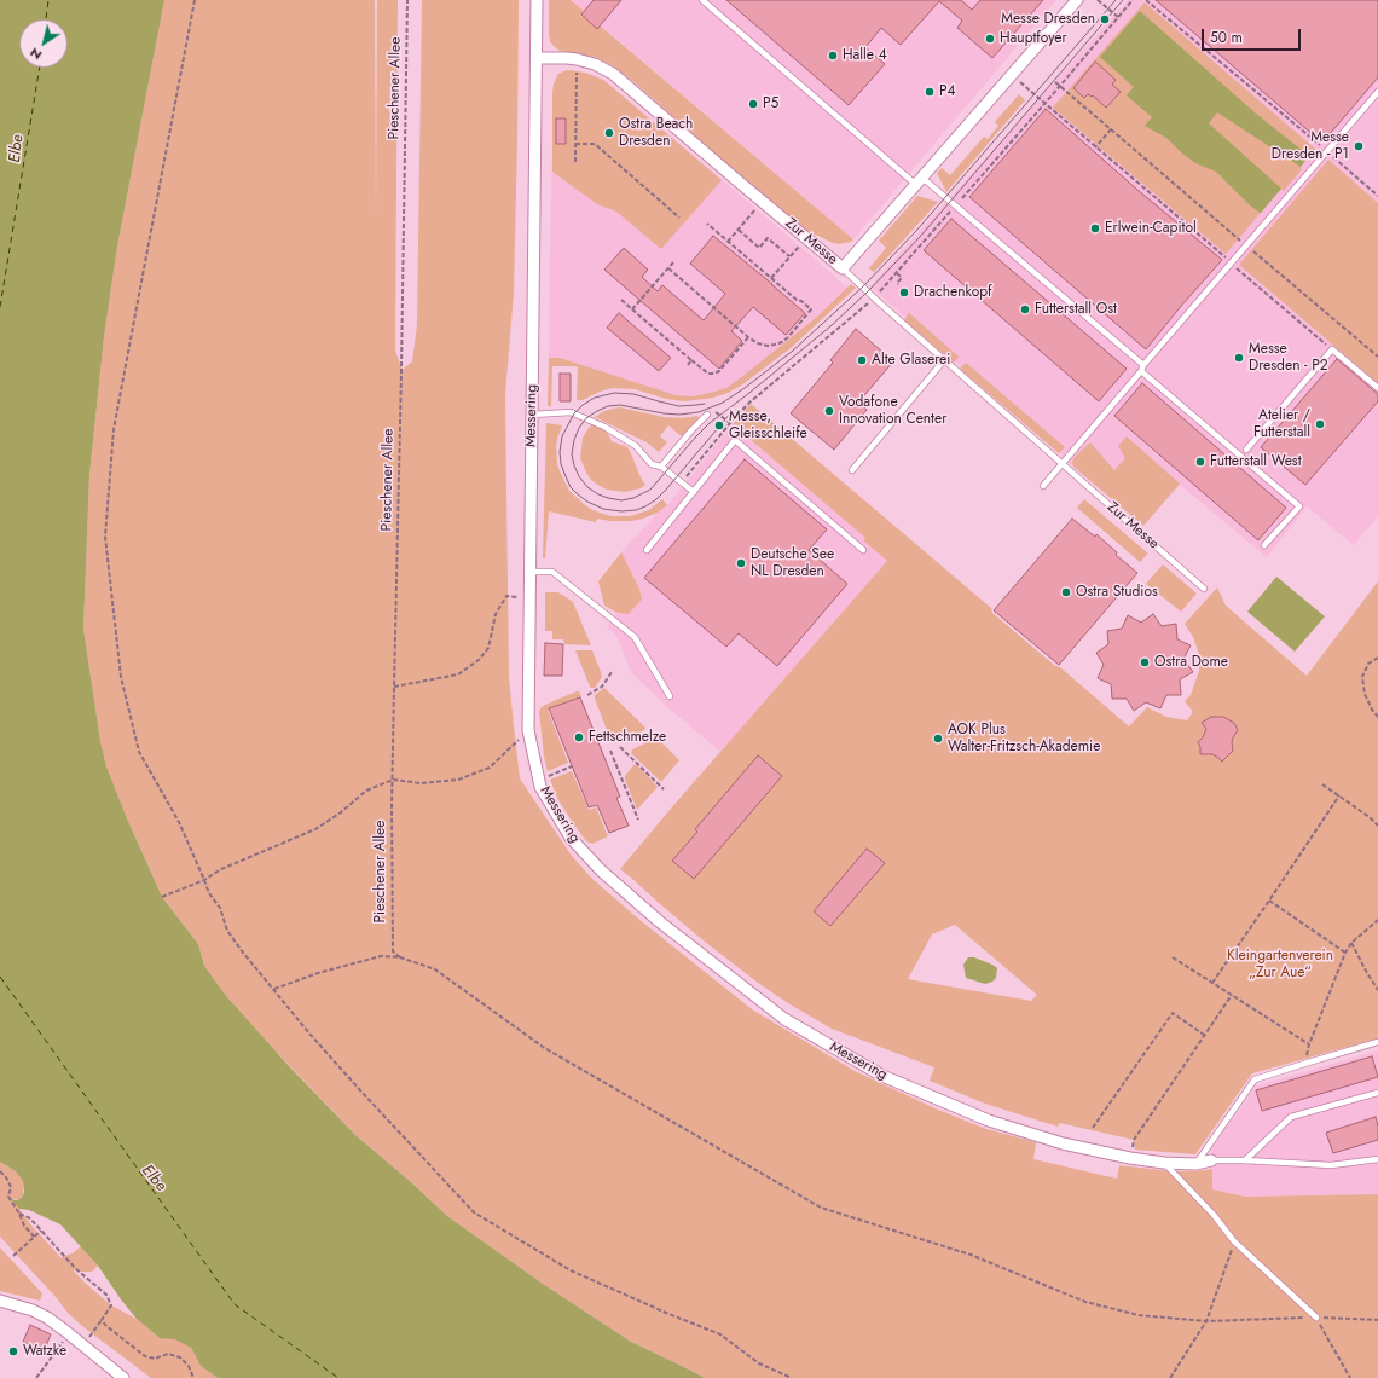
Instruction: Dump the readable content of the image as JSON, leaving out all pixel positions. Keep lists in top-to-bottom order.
{
  "streets": {
    "street": ["Zur Messe", "Messering"],
    "path": ["Pieschener Allee"]
  },
  "crossings": [
    ["Zur Messe", "Messering"]
  ],
  "water": ["Elbe"],
  "parks": ["Kleingartenverein „Zur Aue“"],
  "places": [
    "Messe Dresden",
    "Hauptfoyer",
    "Halle 4",
    "P4",
    "P5",
    "Ostra Beach Dresden",
    "Messe Dresden - P1",
    "Erlwein-Capitol",
    "Drachenkopf",
    "Futterstall Ost",
    "Messe Dresden - P2",
    "Alte Glaserei",
    "Vodafone Innovation Center",
    "Atelier / Futterstall",
    "Messe, Gleisschleife",
    "Futterstall West",
    "Deutsche See NL Dresden",
    "Ostra Studios",
    "Ostra Dome",
    "Fettschmelze",
    "AOK Plus Walter-Fritzsch-Akademie",
    "Watzke"
  ],
  "scale_bar": "50 m",
  "north": "bottom left"
}
